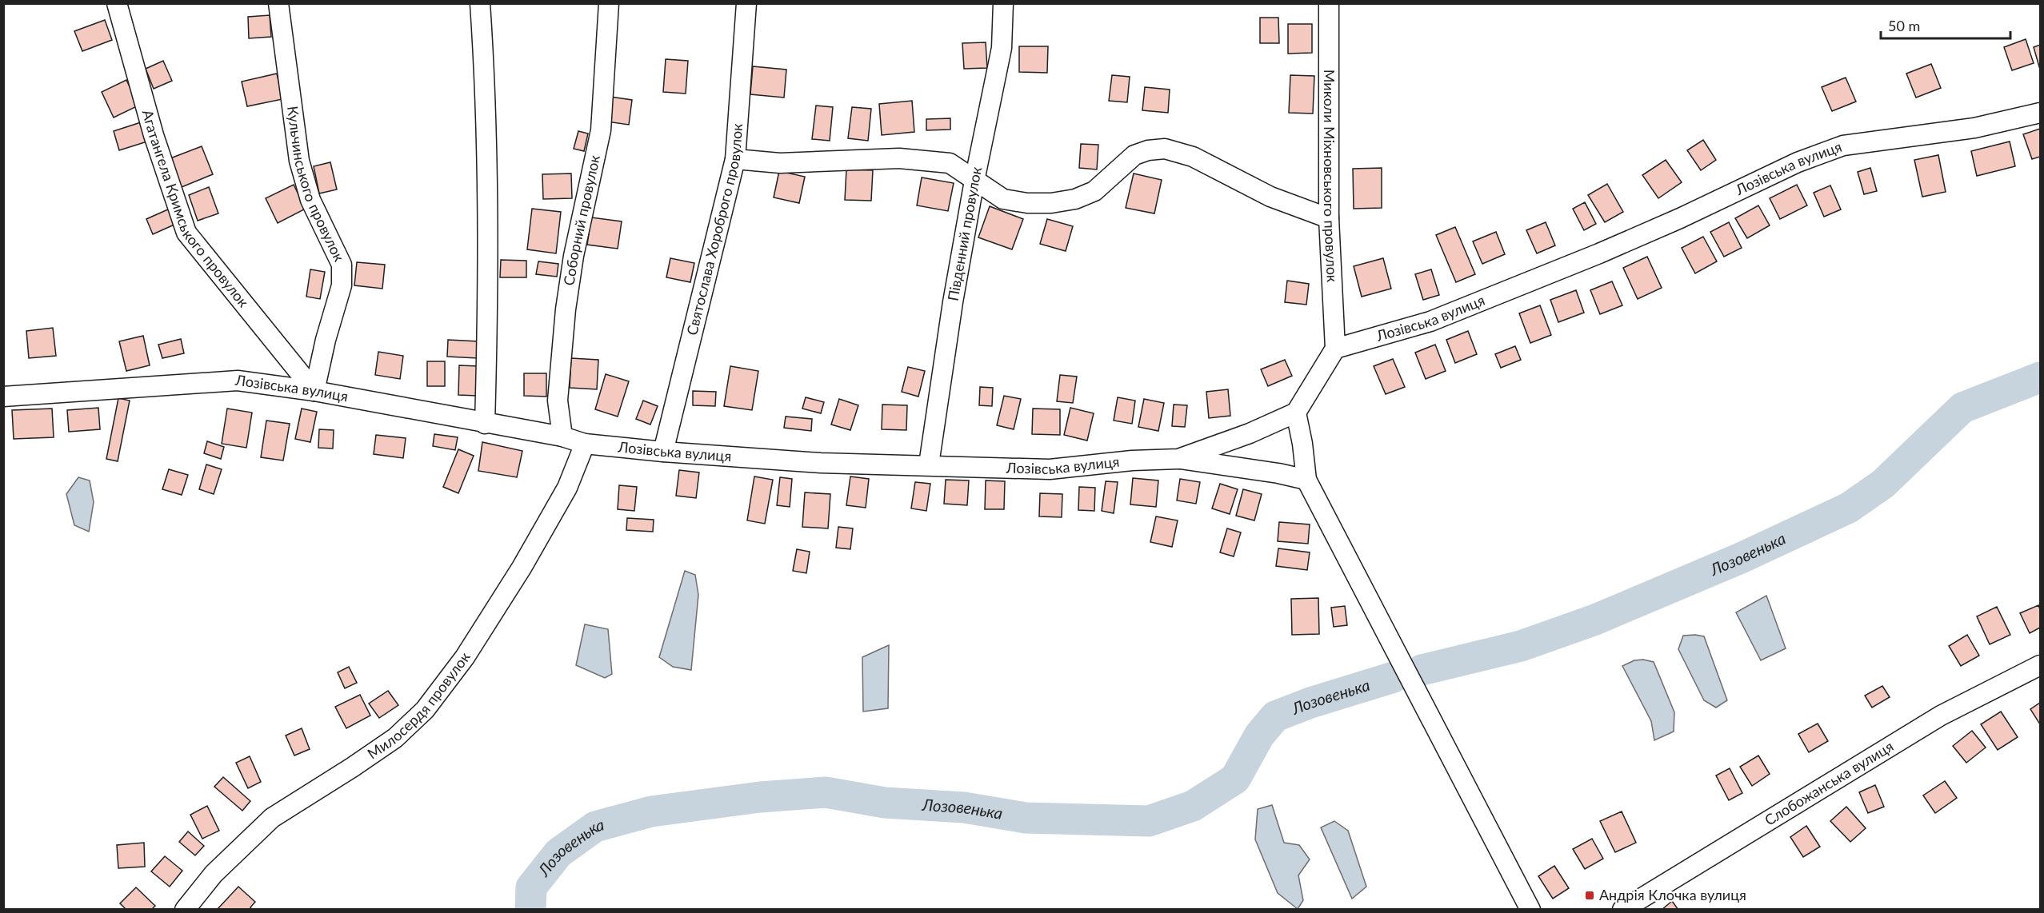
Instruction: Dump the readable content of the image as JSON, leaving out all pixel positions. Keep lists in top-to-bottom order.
{
  "streets": {
    "street": [
      "Лозівська вулиця",
      "Миколи Міхновського провулок",
      "Кульчинського провулок",
      "Агатангела Кримського провулок",
      "Соборний провулок",
      "Святослава Хороброго провулок",
      "Південний провулок",
      "Милосердя провулок",
      "Слобожанська вулиця"
    ]
  },
  "crossings": [
    ["Лозівська вулиця", "Миколи Міхновського провулок"],
    ["Лозівська вулиця", "Кульчинського провулок"],
    ["Лозівська вулиця", "Агатангела Кримського провулок"],
    ["Лозівська вулиця", "Соборний провулок"],
    ["Лозівська вулиця", "Святослава Хороброго провулок"],
    ["Лозівська вулиця", "Південний провулок"],
    ["Лозівська вулиця", "Милосердя провулок"],
    ["Кульчинського провулок", "Агатангела Кримського провулок"]
  ],
  "water": ["Лозовенька"],
  "places": {
    "transit": ["Андрія Клочка вулиця"]
  },
  "scale_bar": "50 m"
}
